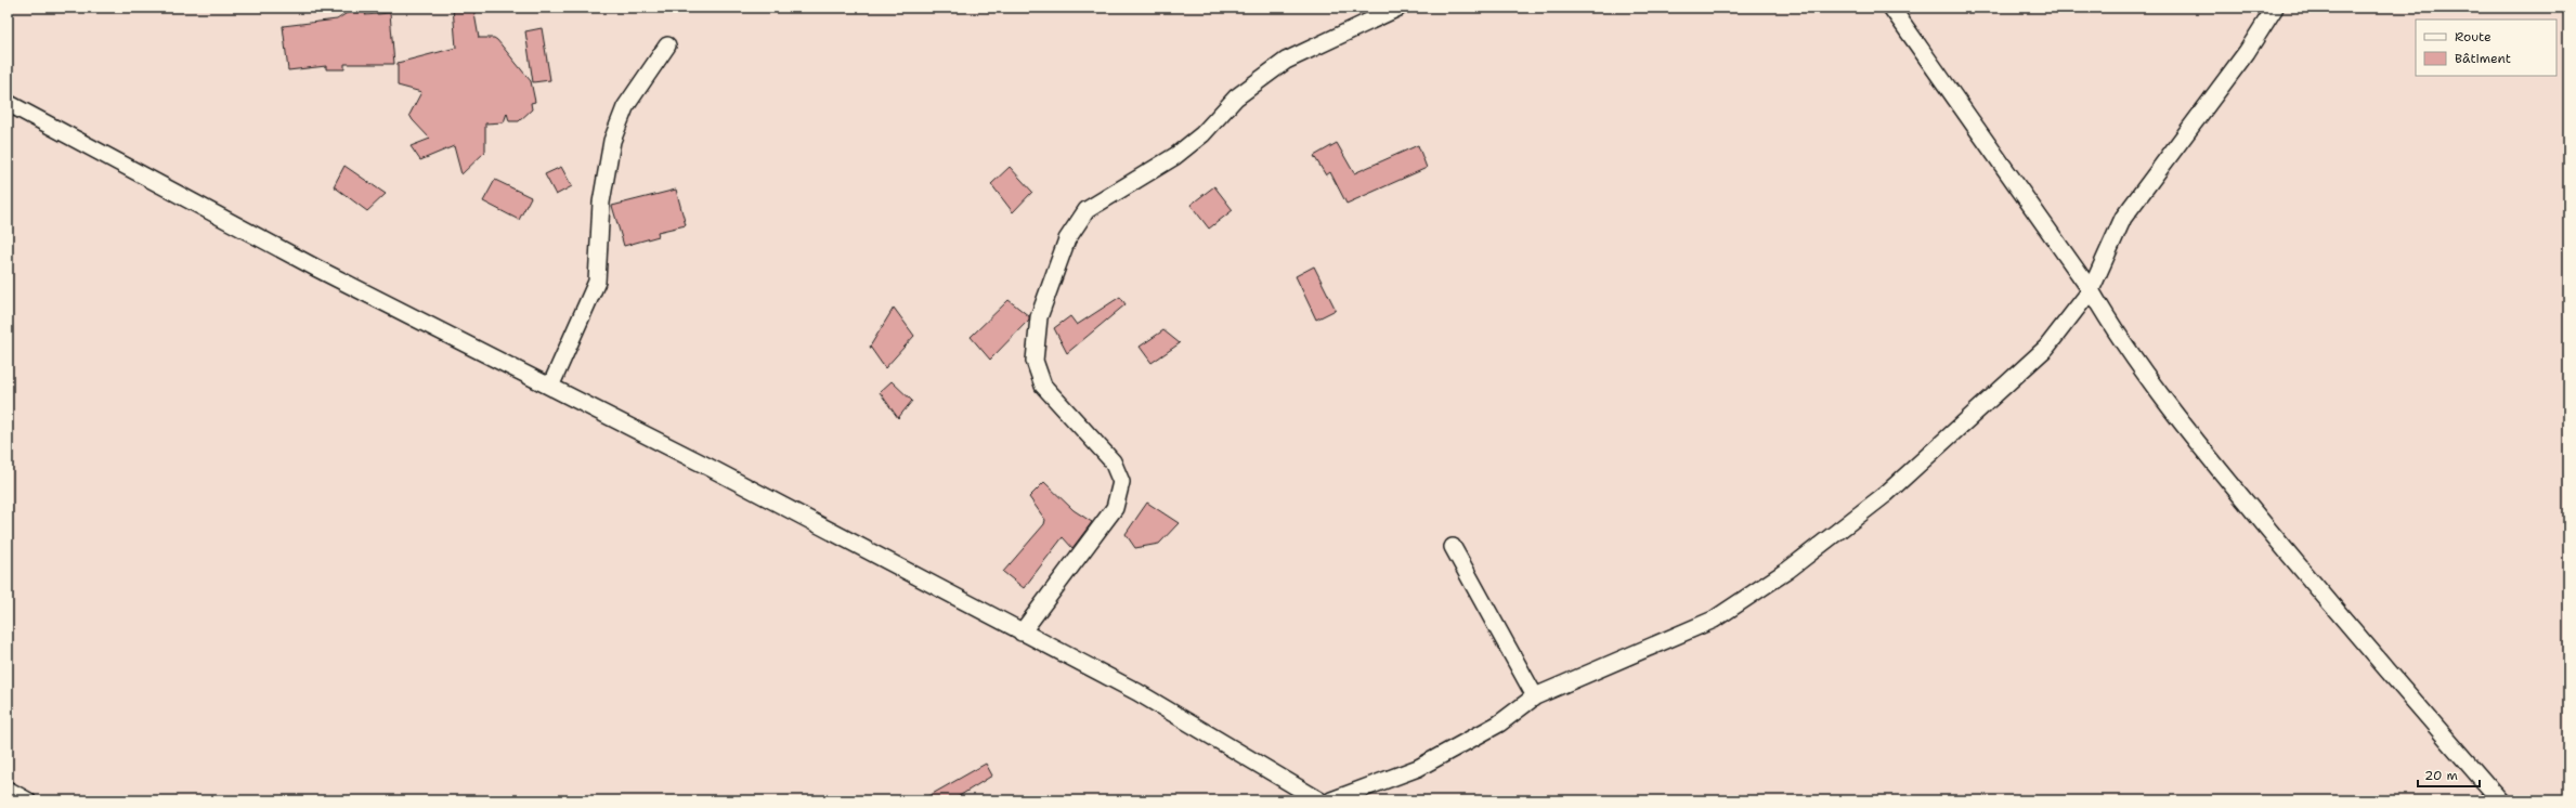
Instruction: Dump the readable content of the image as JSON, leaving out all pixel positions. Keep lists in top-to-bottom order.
{
  "legend": ["Route", "Bâtiment"],
  "scale_bar": "20 m"
}
